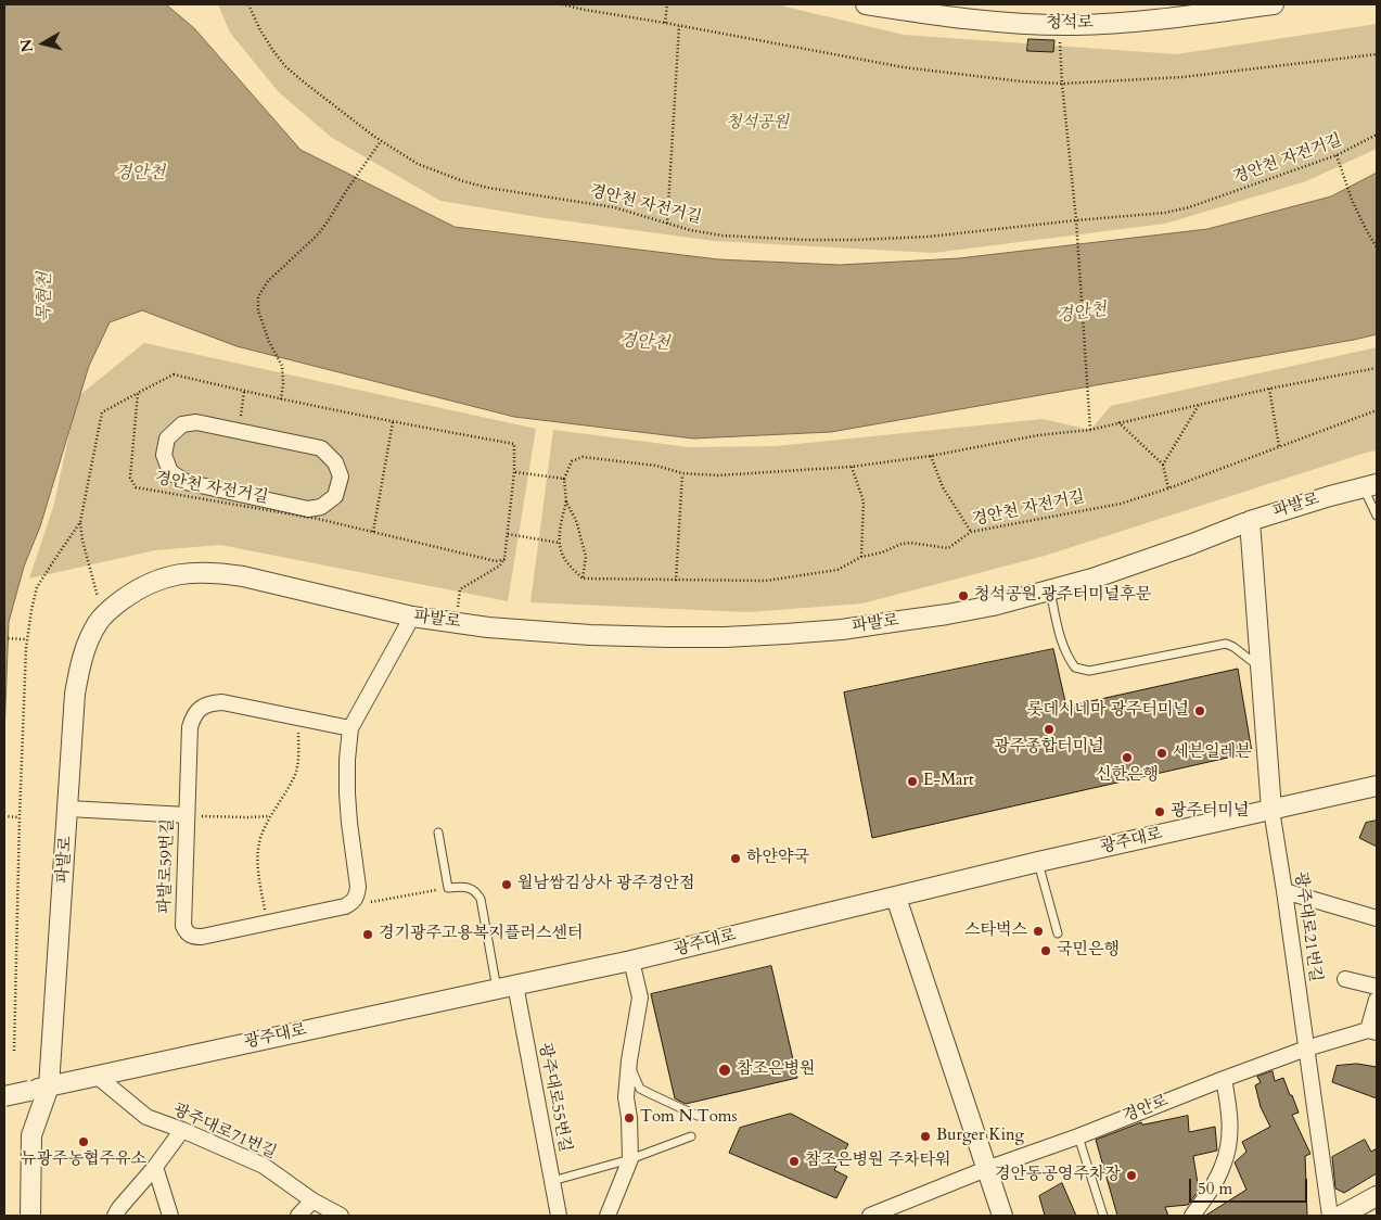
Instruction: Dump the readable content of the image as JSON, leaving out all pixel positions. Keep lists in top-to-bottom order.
{
  "streets": {
    "street": [
      "청석로",
      "파발로",
      "광주대로",
      "파발로59번길",
      "광주대로21번길",
      "광주대로55번길",
      "경안로",
      "광주대로71번길"
    ],
    "path": ["경안천 자전거길"]
  },
  "crossings": [
    ["파발로", "광주대로"],
    ["광주대로", "광주대로21번길"],
    ["광주대로", "광주대로55번길"],
    ["광주대로", "광주대로71번길"],
    ["광주대로21번길", "경안로"]
  ],
  "water": ["경안천", "목현천"],
  "parks": ["청석공원"],
  "places": [
    "청석공원.광주터미널후문",
    "롯데시네마 광주터미널",
    "광주종합터미널",
    "세븐일레븐",
    "신한은행",
    "E-Mart",
    "광주터미널",
    "하얀약국",
    "월남쌈김상사 광주경안점",
    "스타벅스",
    "경기광주고용복지플러스센터",
    "국민은행",
    "참조은병원",
    "Tom N Toms",
    "Burger King",
    "뉴광주농협주유소",
    "참조은병원 주차타워",
    "경안동공영주차장"
  ],
  "scale_bar": "50 m",
  "north": "left"
}
